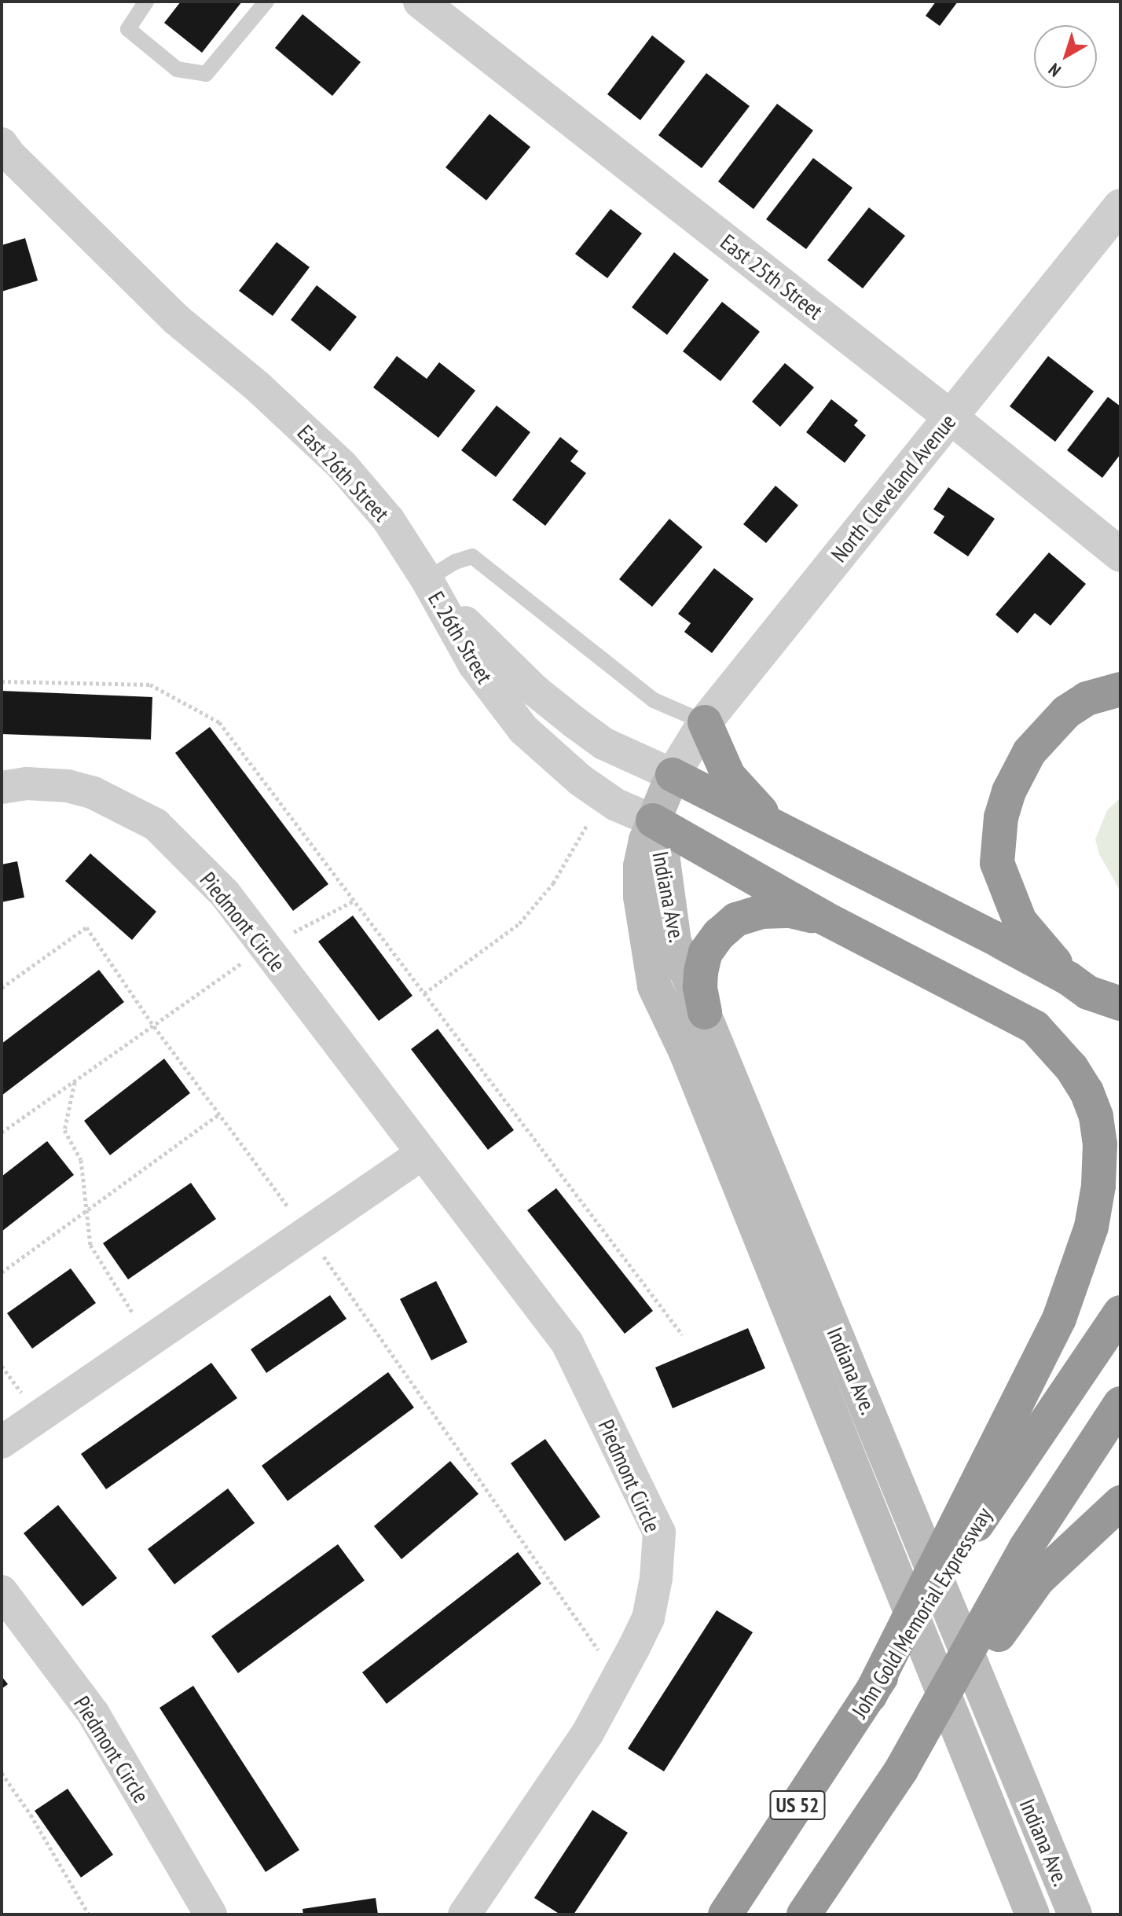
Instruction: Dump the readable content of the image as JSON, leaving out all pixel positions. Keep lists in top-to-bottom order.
{
  "streets": {
    "highway": ["John Gold Memorial Expressway", "US 52"],
    "main road": ["Indiana Ave."],
    "street": [
      "East 25th Street",
      "East 26th Street",
      "North Cleveland Avenue",
      "E. 26th Street",
      "Piedmont Circle"
    ]
  },
  "crossings": [
    ["East 25th Street", "North Cleveland Avenue"],
    ["East 26th Street", "E. 26th Street"],
    ["North Cleveland Avenue", "E. 26th Street"],
    ["North Cleveland Avenue", "Indiana Ave."],
    ["E. 26th Street", "Indiana Ave."]
  ],
  "north": "bottom left"
}
